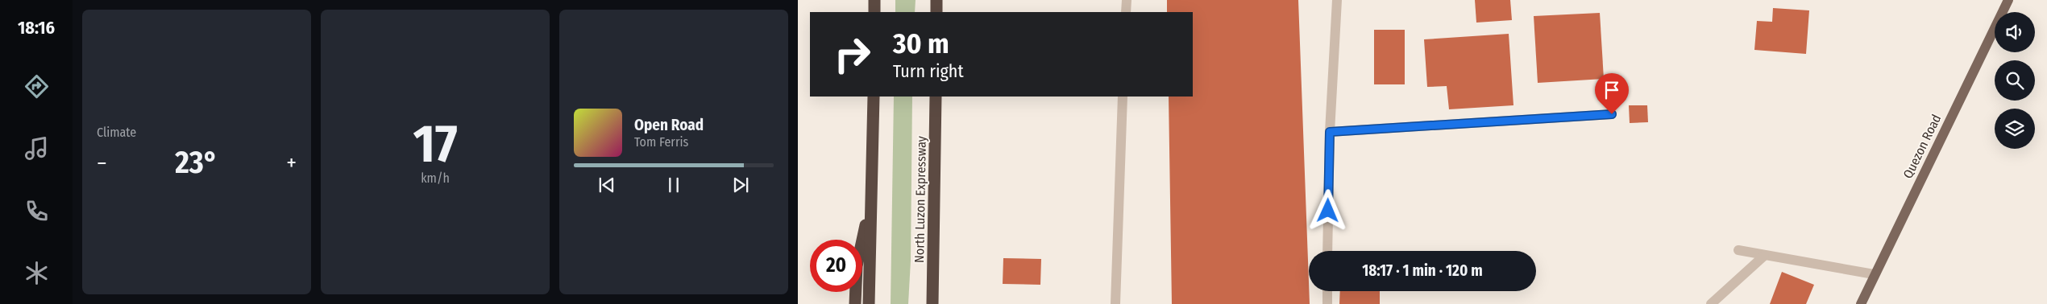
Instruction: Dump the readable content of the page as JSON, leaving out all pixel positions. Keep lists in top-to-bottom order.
{
  "streets": {
    "highway": ["North Luzon Expressway"],
    "main road": ["Quezon Road"]
  },
  "page": {
    "tabs": "18:16",
    "tile": [
      "Climate",
      ["17", "km/h"]
    ],
    "turn": ["30 m", "Turn right"],
    "song": ["Open Road", "Tom Ferris"],
    "heat": ["−", "23°", "+"],
    "limit": "20",
    "trip": "18:17 · 1 min · 120 m"
  }
}
